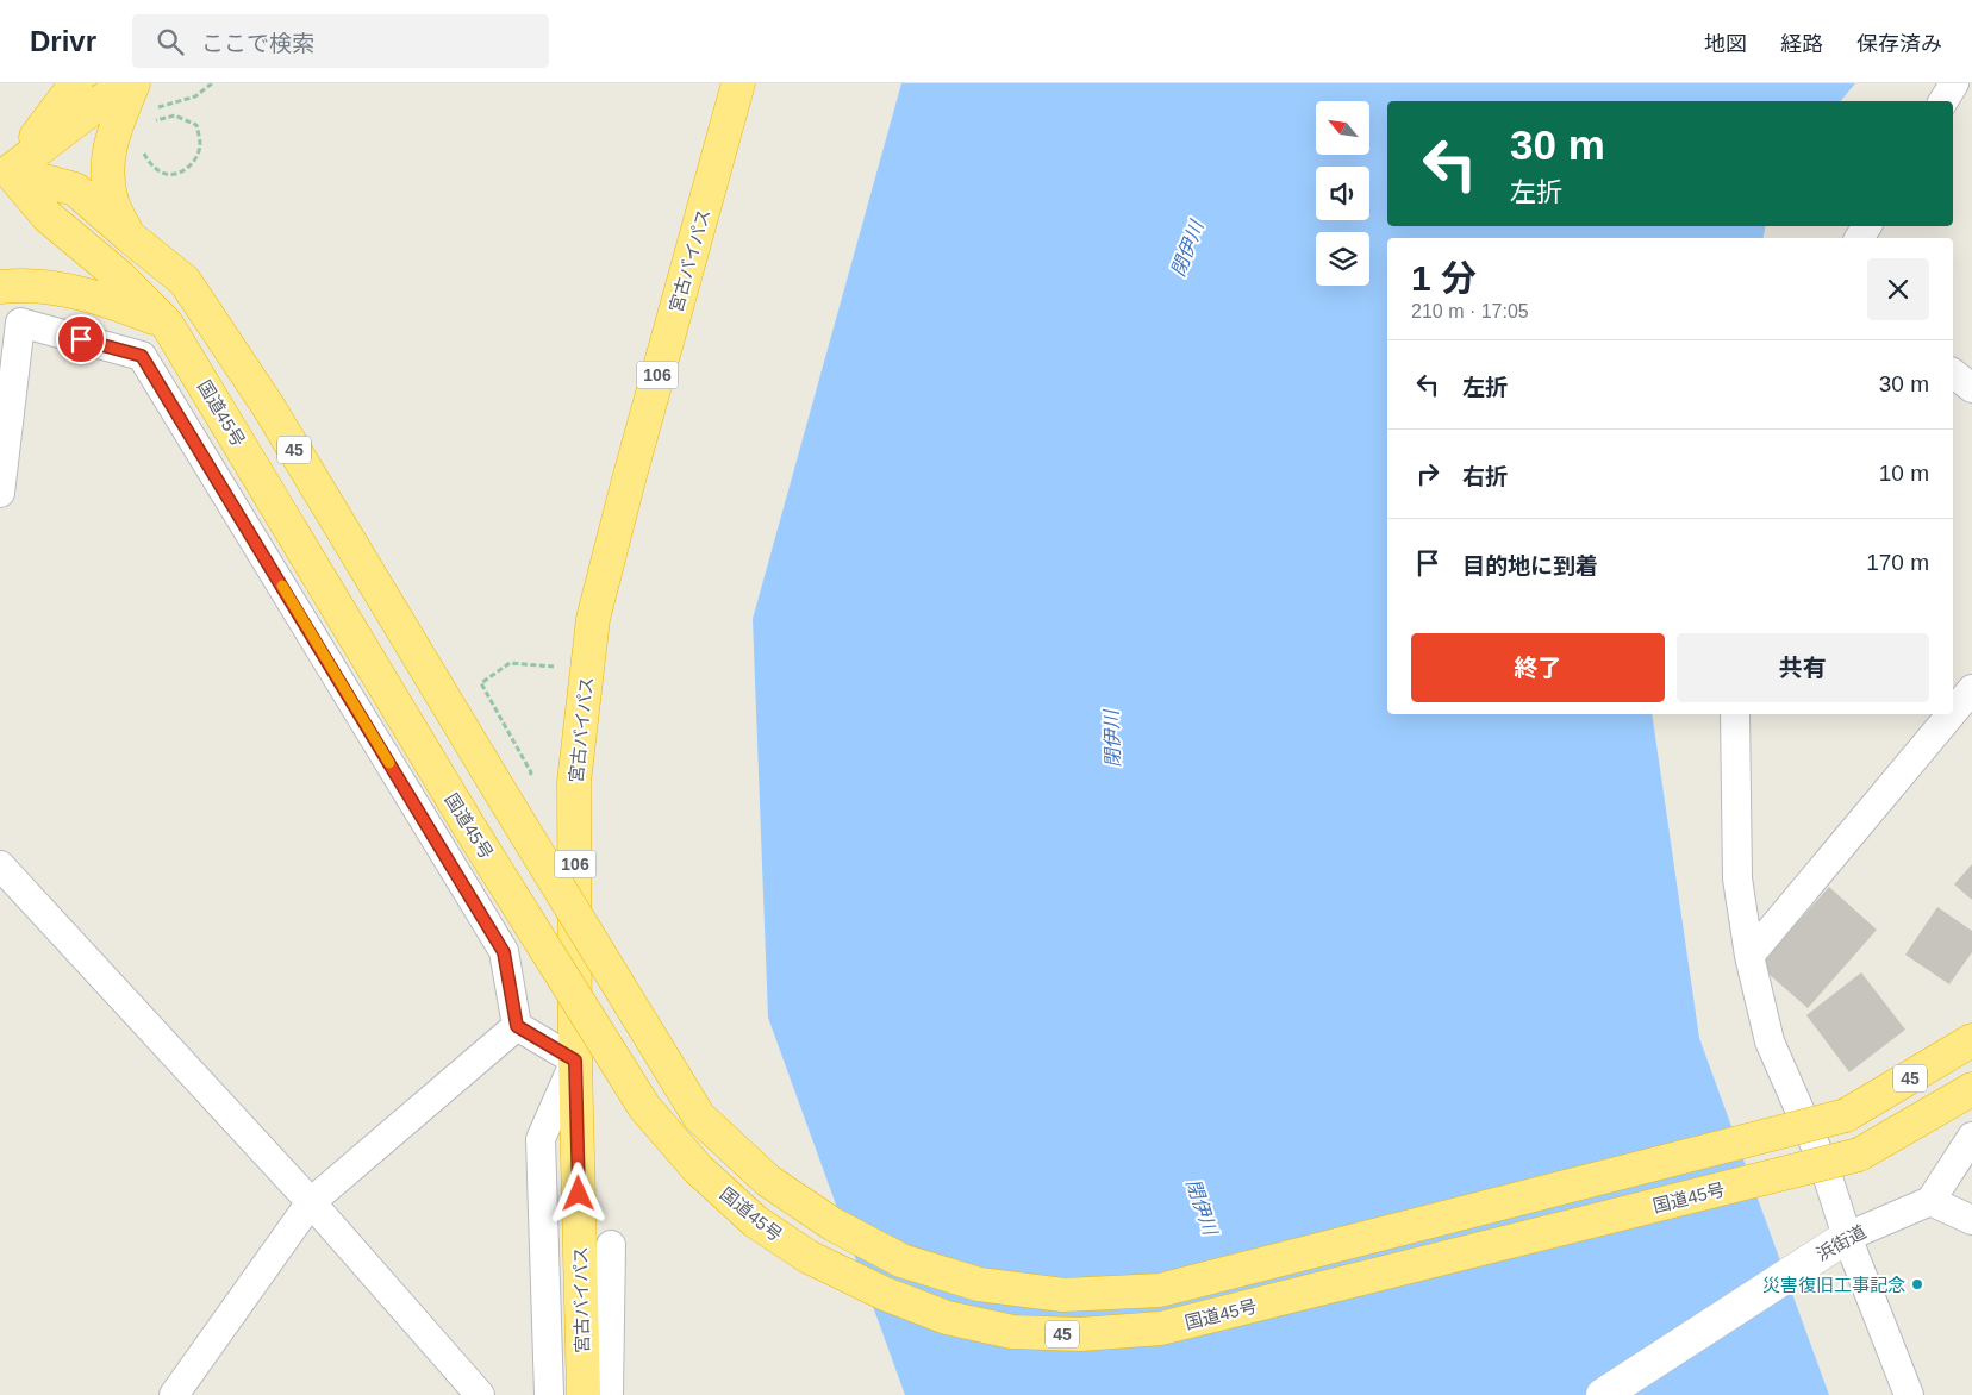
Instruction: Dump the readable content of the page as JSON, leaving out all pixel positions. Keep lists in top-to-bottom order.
{
  "streets": {
    "highway": [
      "宮古バイパス",
      "106",
      "国道45号",
      "45"
    ],
    "street": ["浜街道"]
  },
  "water": ["閉伊川"],
  "places": ["災害復旧工事記念"],
  "north": "top left",
  "page": {
    "header": "Drivr",
    "search": "ここで検索",
    "nav": ["地図", "経路", "保存済み"],
    "turn": ["30 m", "左折"],
    "heading": ["1 分", "210 m · 17:05"],
    "list": [
      {
        "name": "左折",
        "value": "30 m"
      },
      {
        "name": "右折",
        "value": "10 m"
      },
      {
        "name": "目的地に到着",
        "value": "170 m"
      }
    ],
    "buttons": ["終了", "共有"]
  }
}
